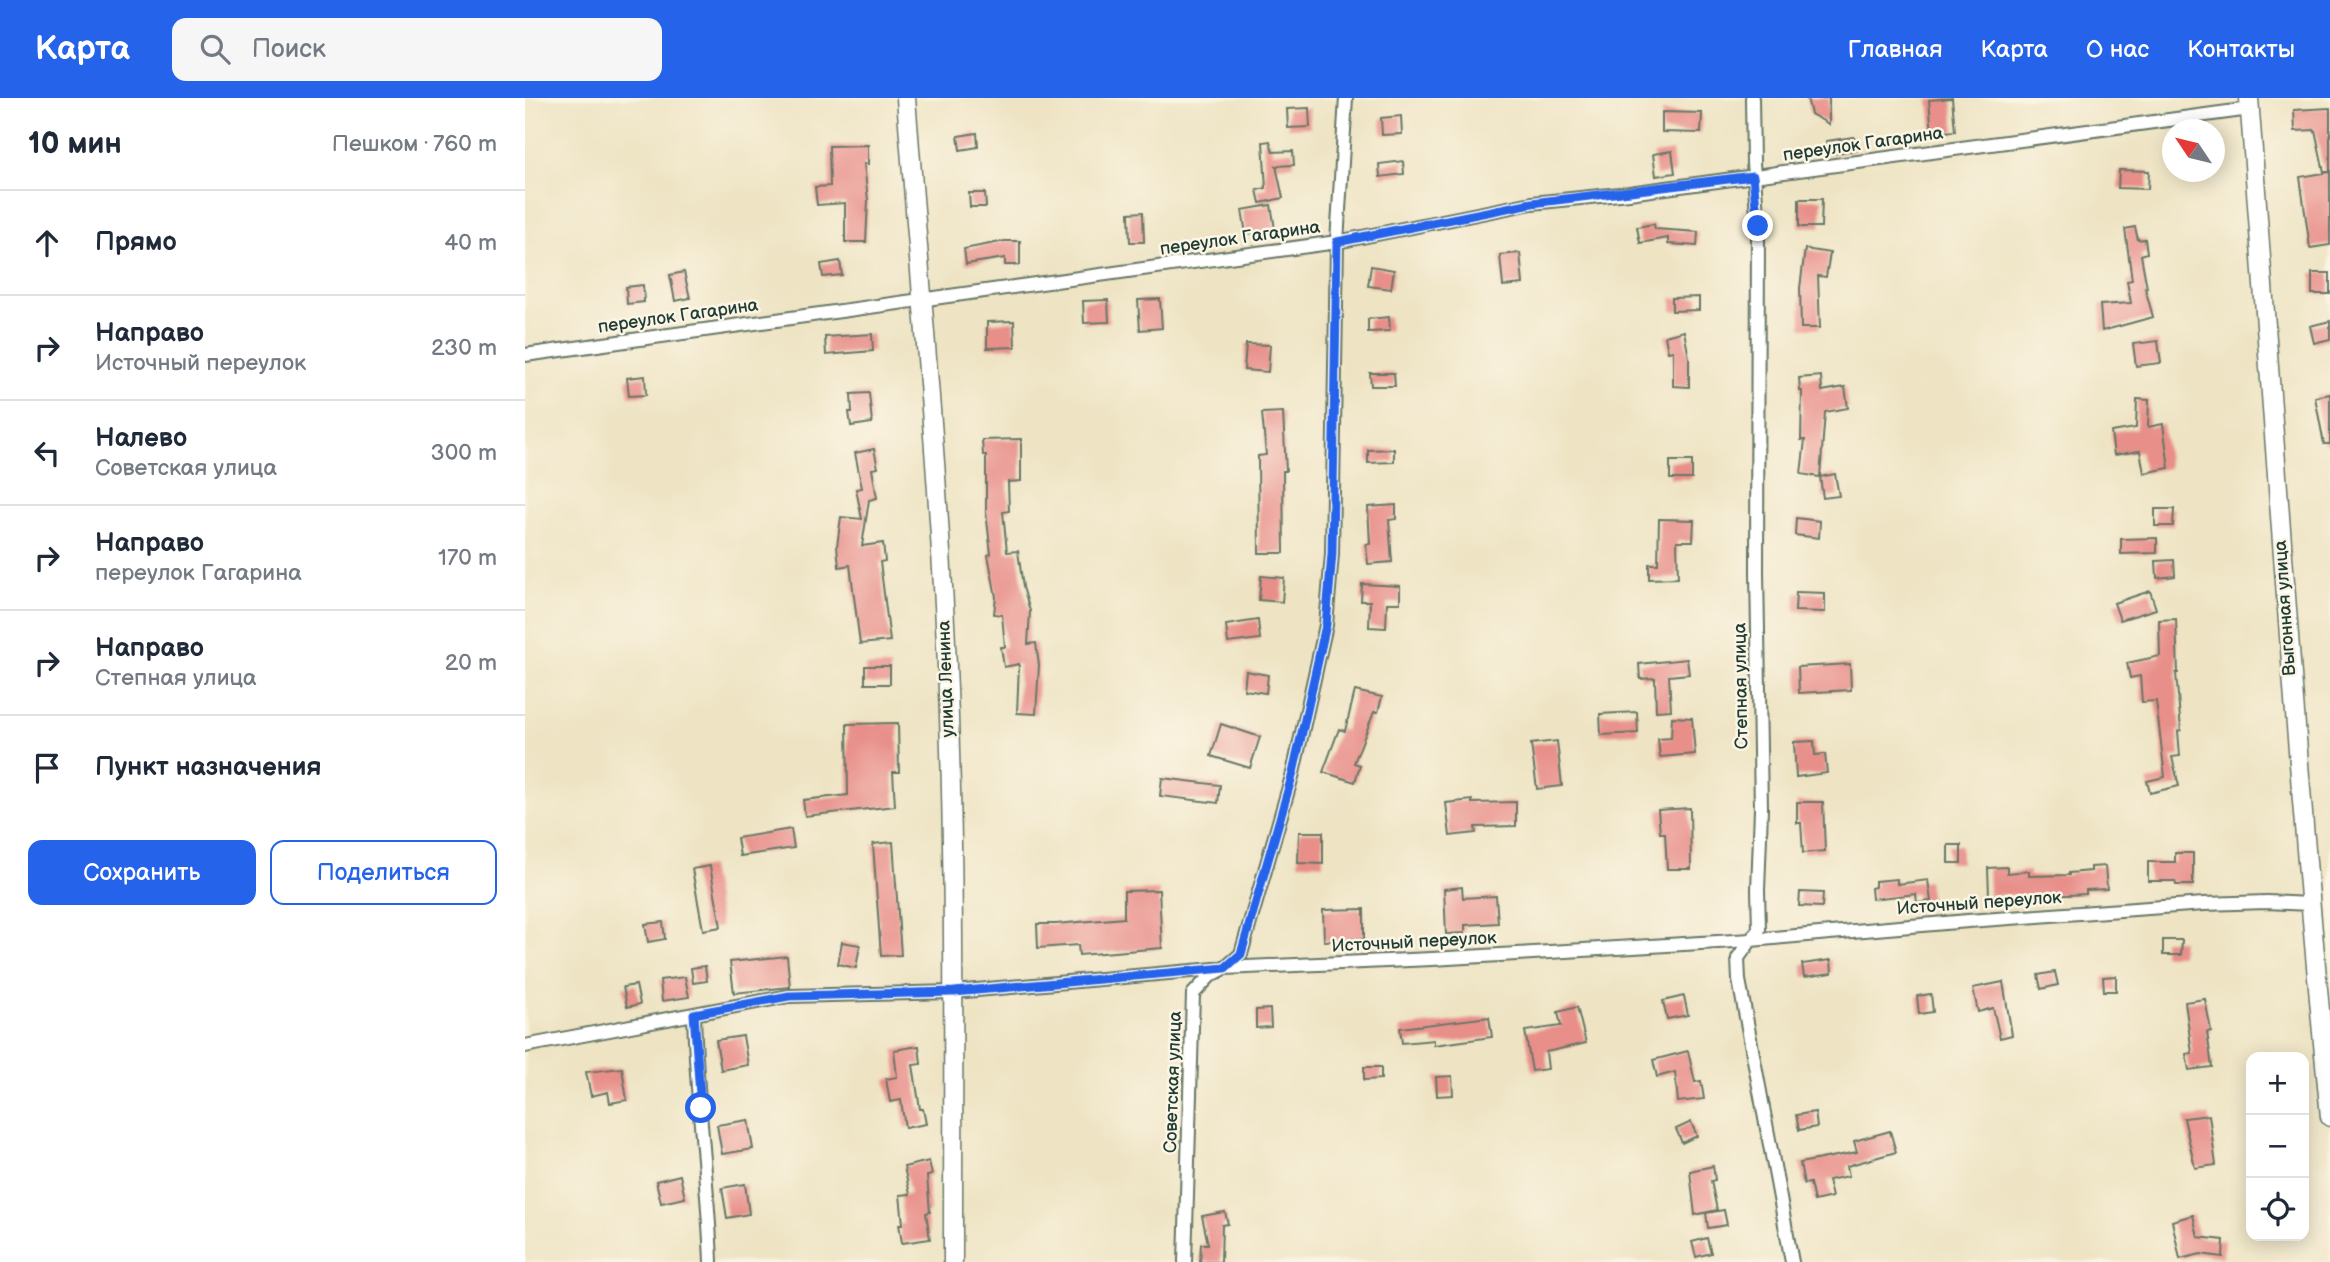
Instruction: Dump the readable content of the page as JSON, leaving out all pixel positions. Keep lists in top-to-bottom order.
{
  "streets": {
    "street": [
      "переулок Гагарина",
      "Выгонная улица",
      "улица Ленина",
      "Степная улица",
      "Источный переулок",
      "Советская улица"
    ]
  },
  "crossings": [
    ["переулок Гагарина", "Выгонная улица"],
    ["переулок Гагарина", "улица Ленина"],
    ["переулок Гагарина", "Степная улица"],
    ["переулок Гагарина", "Советская улица"],
    ["Выгонная улица", "Источный переулок"],
    ["улица Ленина", "Источный переулок"],
    ["Степная улица", "Источный переулок"],
    ["Источный переулок", "Советская улица"]
  ],
  "north": "top left",
  "page": {
    "header": "Карта",
    "search": "Поиск",
    "nav": [
      "Главная",
      "Карта",
      "О нас",
      "Контакты"
    ],
    "heading": ["10 мин", "Пешком · 760 m"],
    "list": [
      ["Прямо", "40 m"],
      ["Направо", "Источный переулок", "230 m"],
      ["Налево", "Советская улица", "300 m"],
      ["Направо", "переулок Гагарина", "170 m"],
      ["Направо", "Степная улица", "20 m"],
      "Пункт назначения"
    ],
    "buttons": ["Сохранить", "Поделиться"],
    "map_buttons": ["+", "−"]
  }
}
